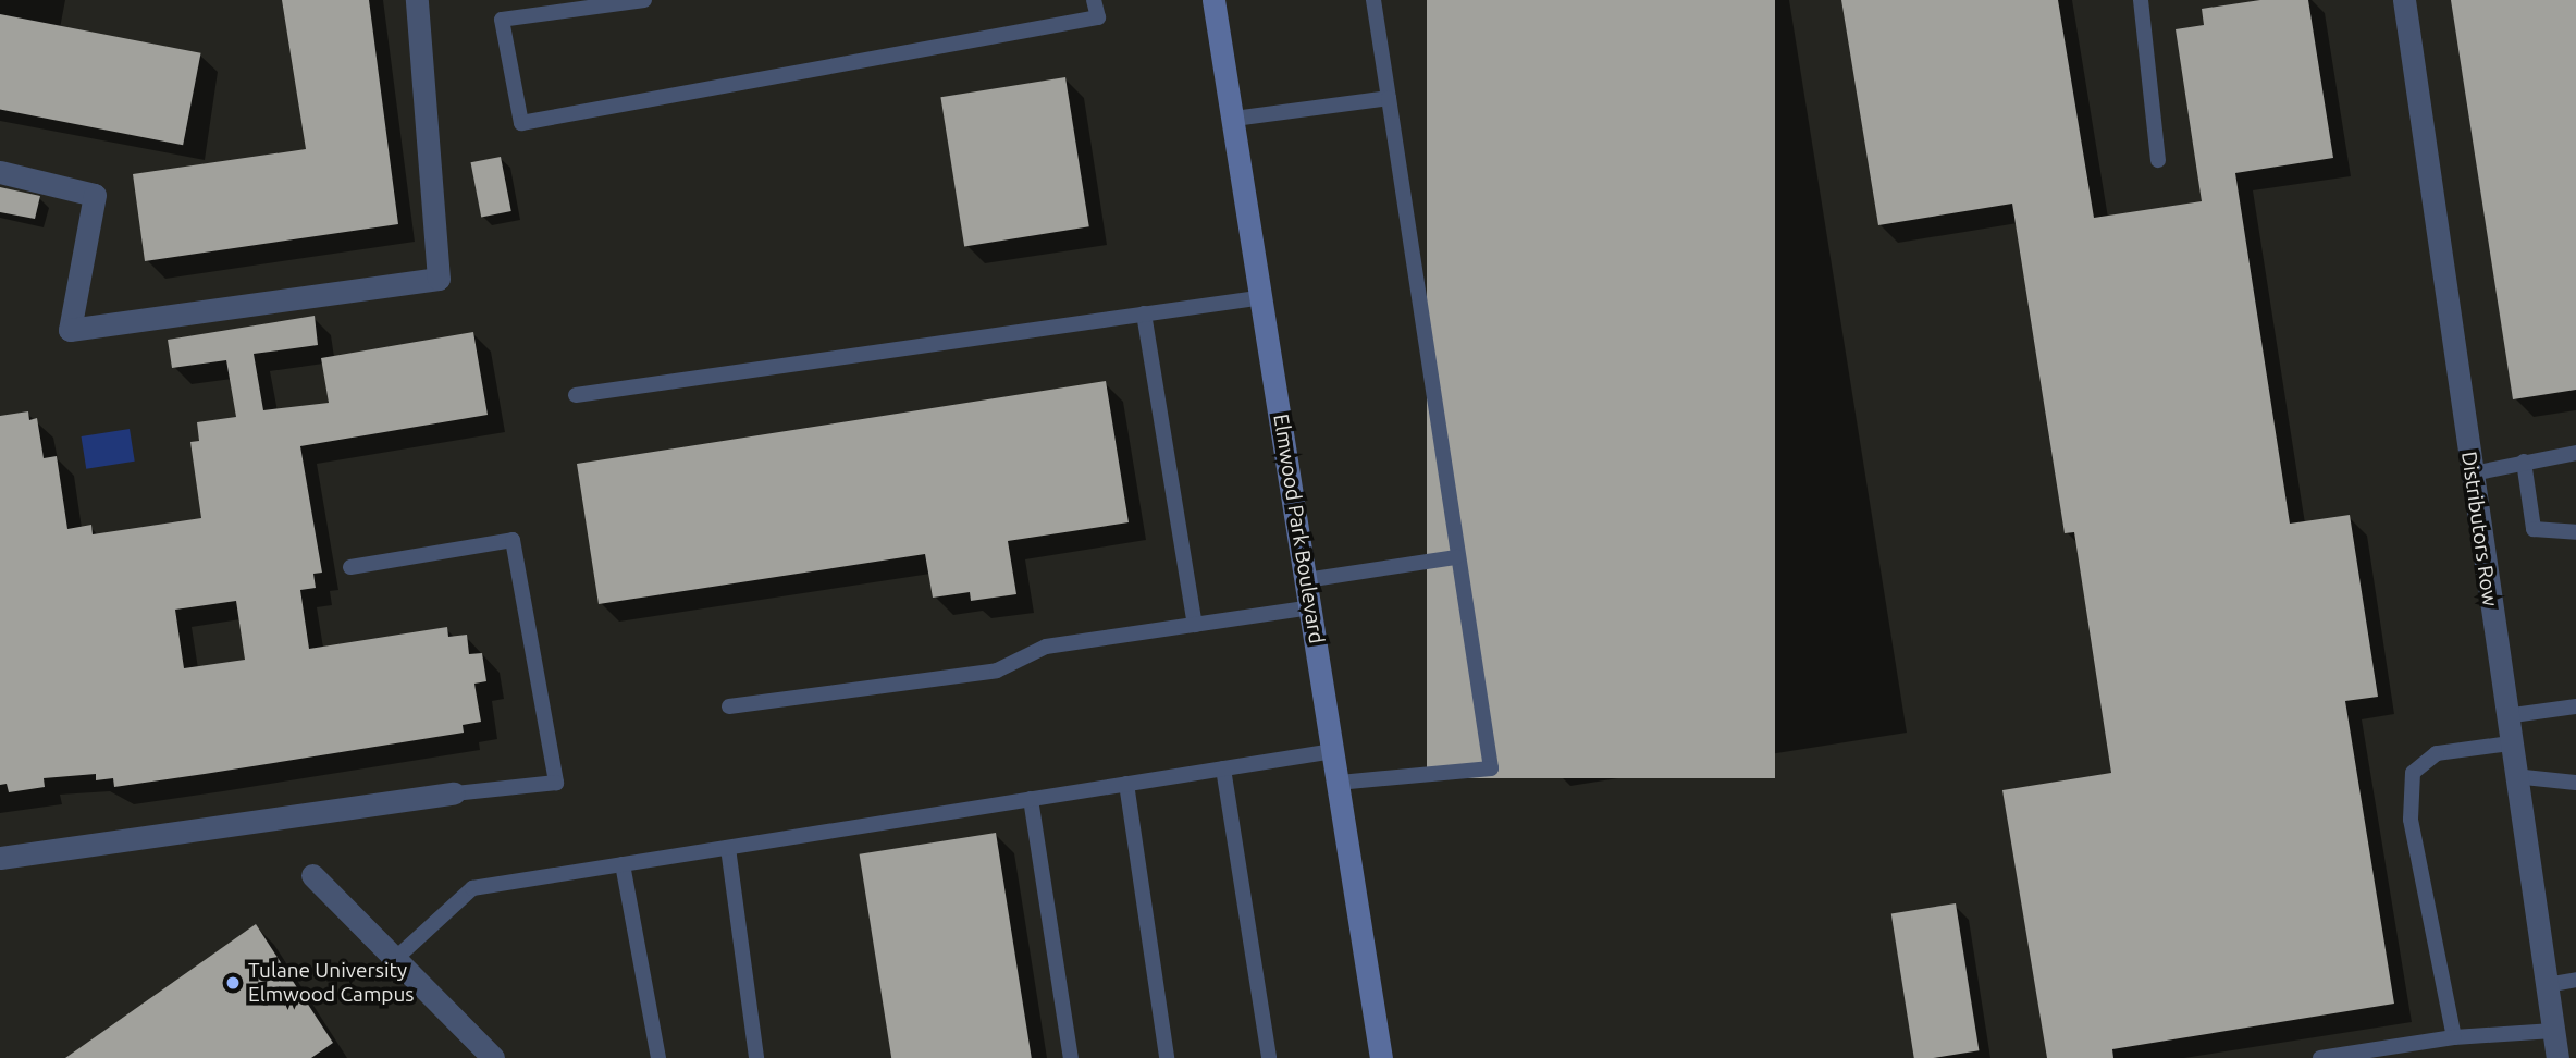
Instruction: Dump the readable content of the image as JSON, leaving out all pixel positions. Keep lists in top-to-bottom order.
{
  "streets": {
    "street": ["Elmwood Park Boulevard", "Distributors Row"]
  },
  "places": ["Tulane University Elmwood Campus"]
}
